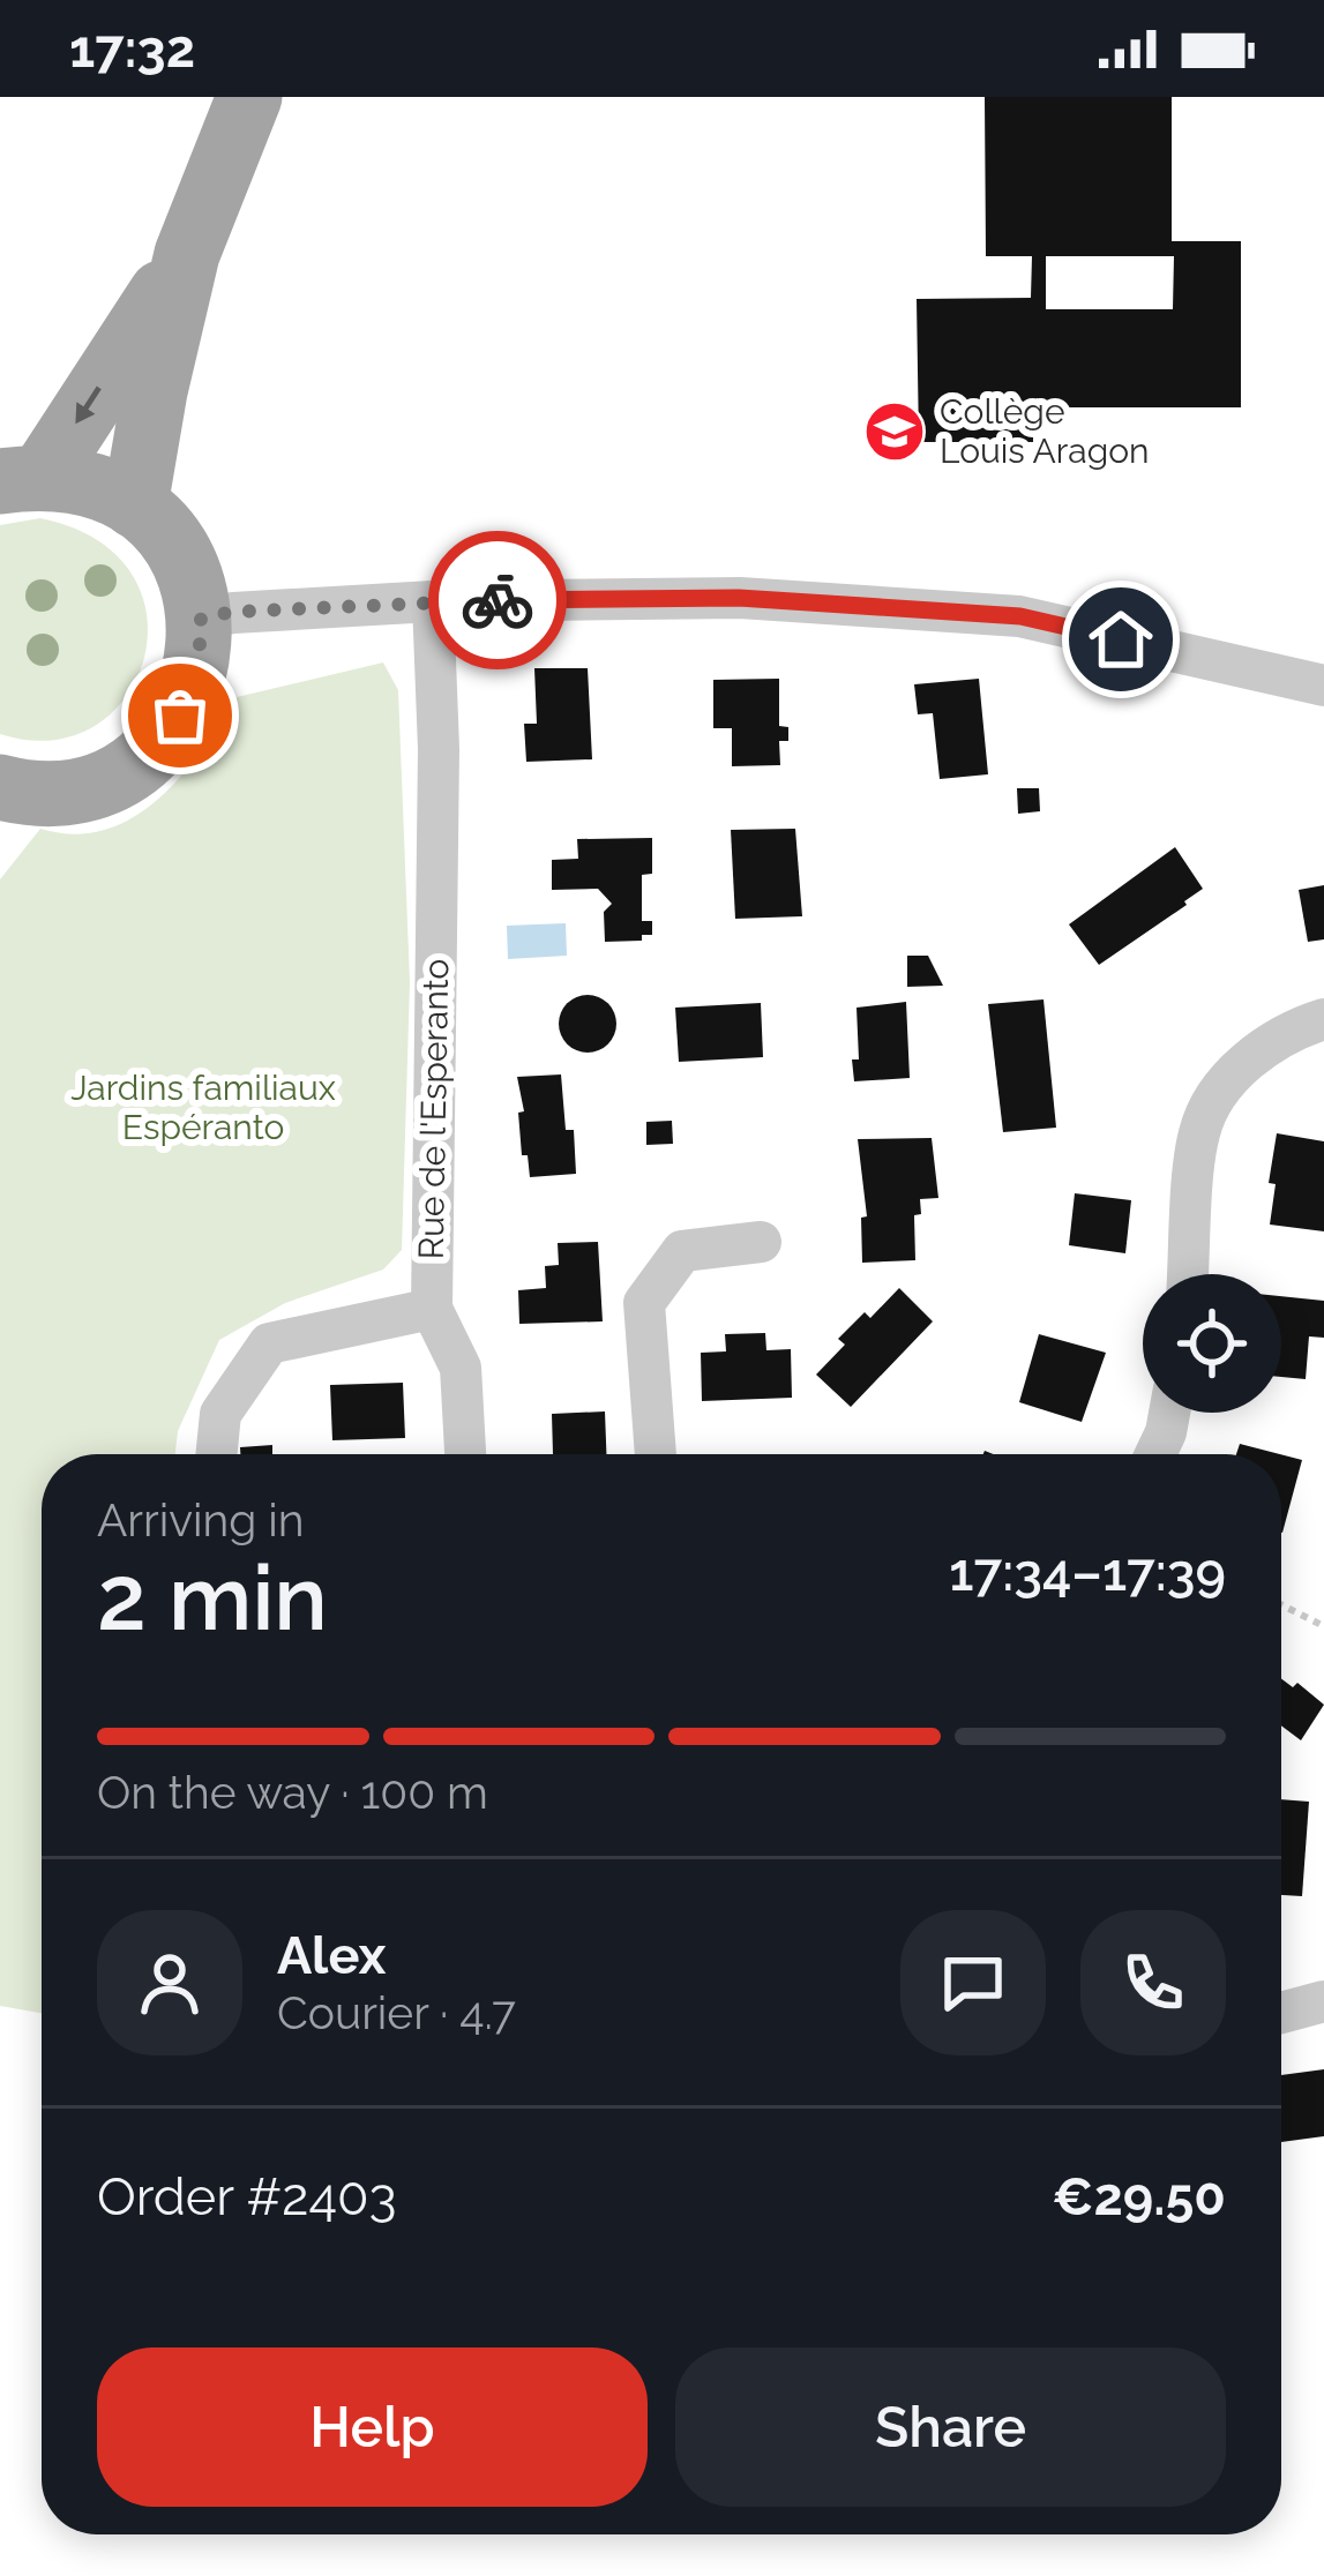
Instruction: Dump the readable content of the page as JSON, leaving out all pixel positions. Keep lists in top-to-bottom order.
{
  "streets": {
    "street": ["Rue de l'Esperanto"]
  },
  "parks": ["Jardins familiaux Espéranto"],
  "places": {
    "school or university": ["Collège Louis Aragon"]
  },
  "page": {
    "status": "17:32",
    "heading": ["2 min", "Arriving in", "17:34–17:39"],
    "panel": [
      "Alex",
      "Courier · 4.7",
      "Order #2403",
      "€29.50"
    ],
    "bar": "On the way · 100 m",
    "buttons": ["Help", "Share"]
  }
}
